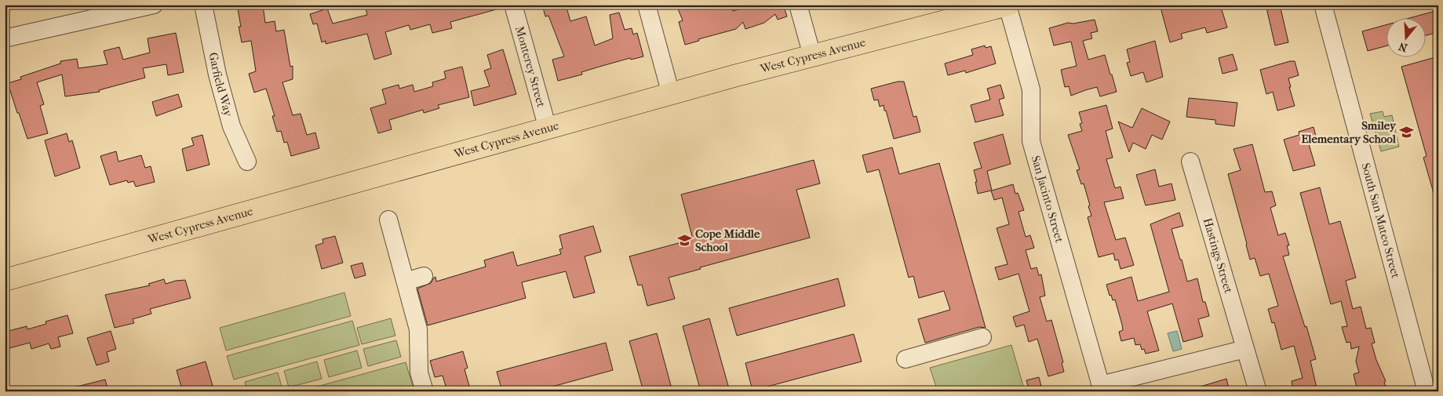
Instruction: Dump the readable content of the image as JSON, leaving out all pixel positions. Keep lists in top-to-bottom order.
{
  "streets": {
    "main road": ["West Cypress Avenue"],
    "street": [
      "Monterey Street",
      "Garfield Way",
      "San Jacinto Street",
      "South San Mateo Street",
      "Hastings Street"
    ]
  },
  "crossings": [
    ["West Cypress Avenue", "Monterey Street"],
    ["West Cypress Avenue", "San Jacinto Street"]
  ],
  "places": {
    "school or university": ["Smiley Elementary School", "Cope Middle School"]
  },
  "north": "bottom"
}
